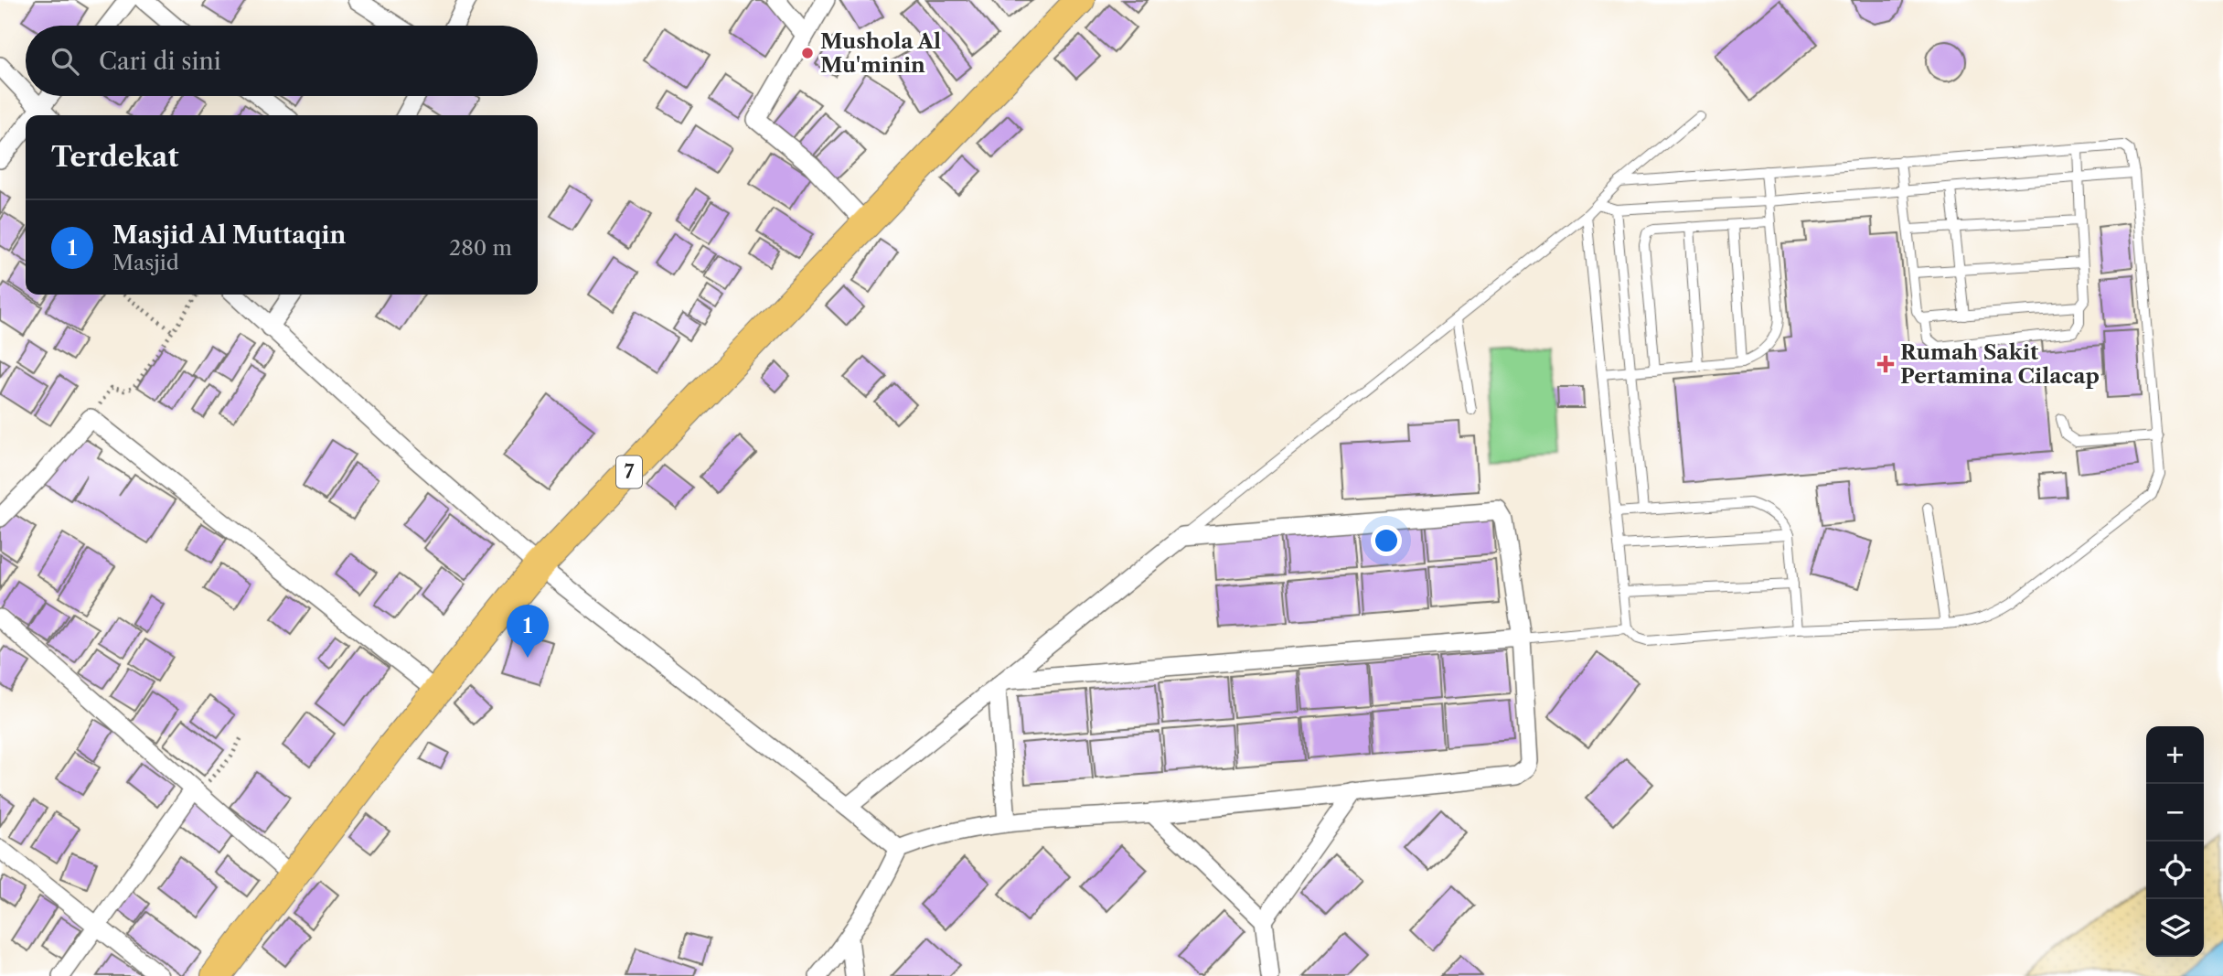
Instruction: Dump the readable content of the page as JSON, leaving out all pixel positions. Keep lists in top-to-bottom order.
{
  "streets": {
    "highway": ["7"]
  },
  "places": {
    "other": ["Mushola Al Mu'minin"],
    "health": ["Rumah Sakit Pertamina Cilacap"]
  },
  "page": {
    "search": "Cari di sini",
    "heading": "Terdekat",
    "list": [
      {
        "mark": "1",
        "name": "Masjid Al Muttaqin",
        "note": "Masjid",
        "value": "280 m"
      }
    ],
    "pins": "1",
    "map_buttons": ["+", "−"]
  }
}
